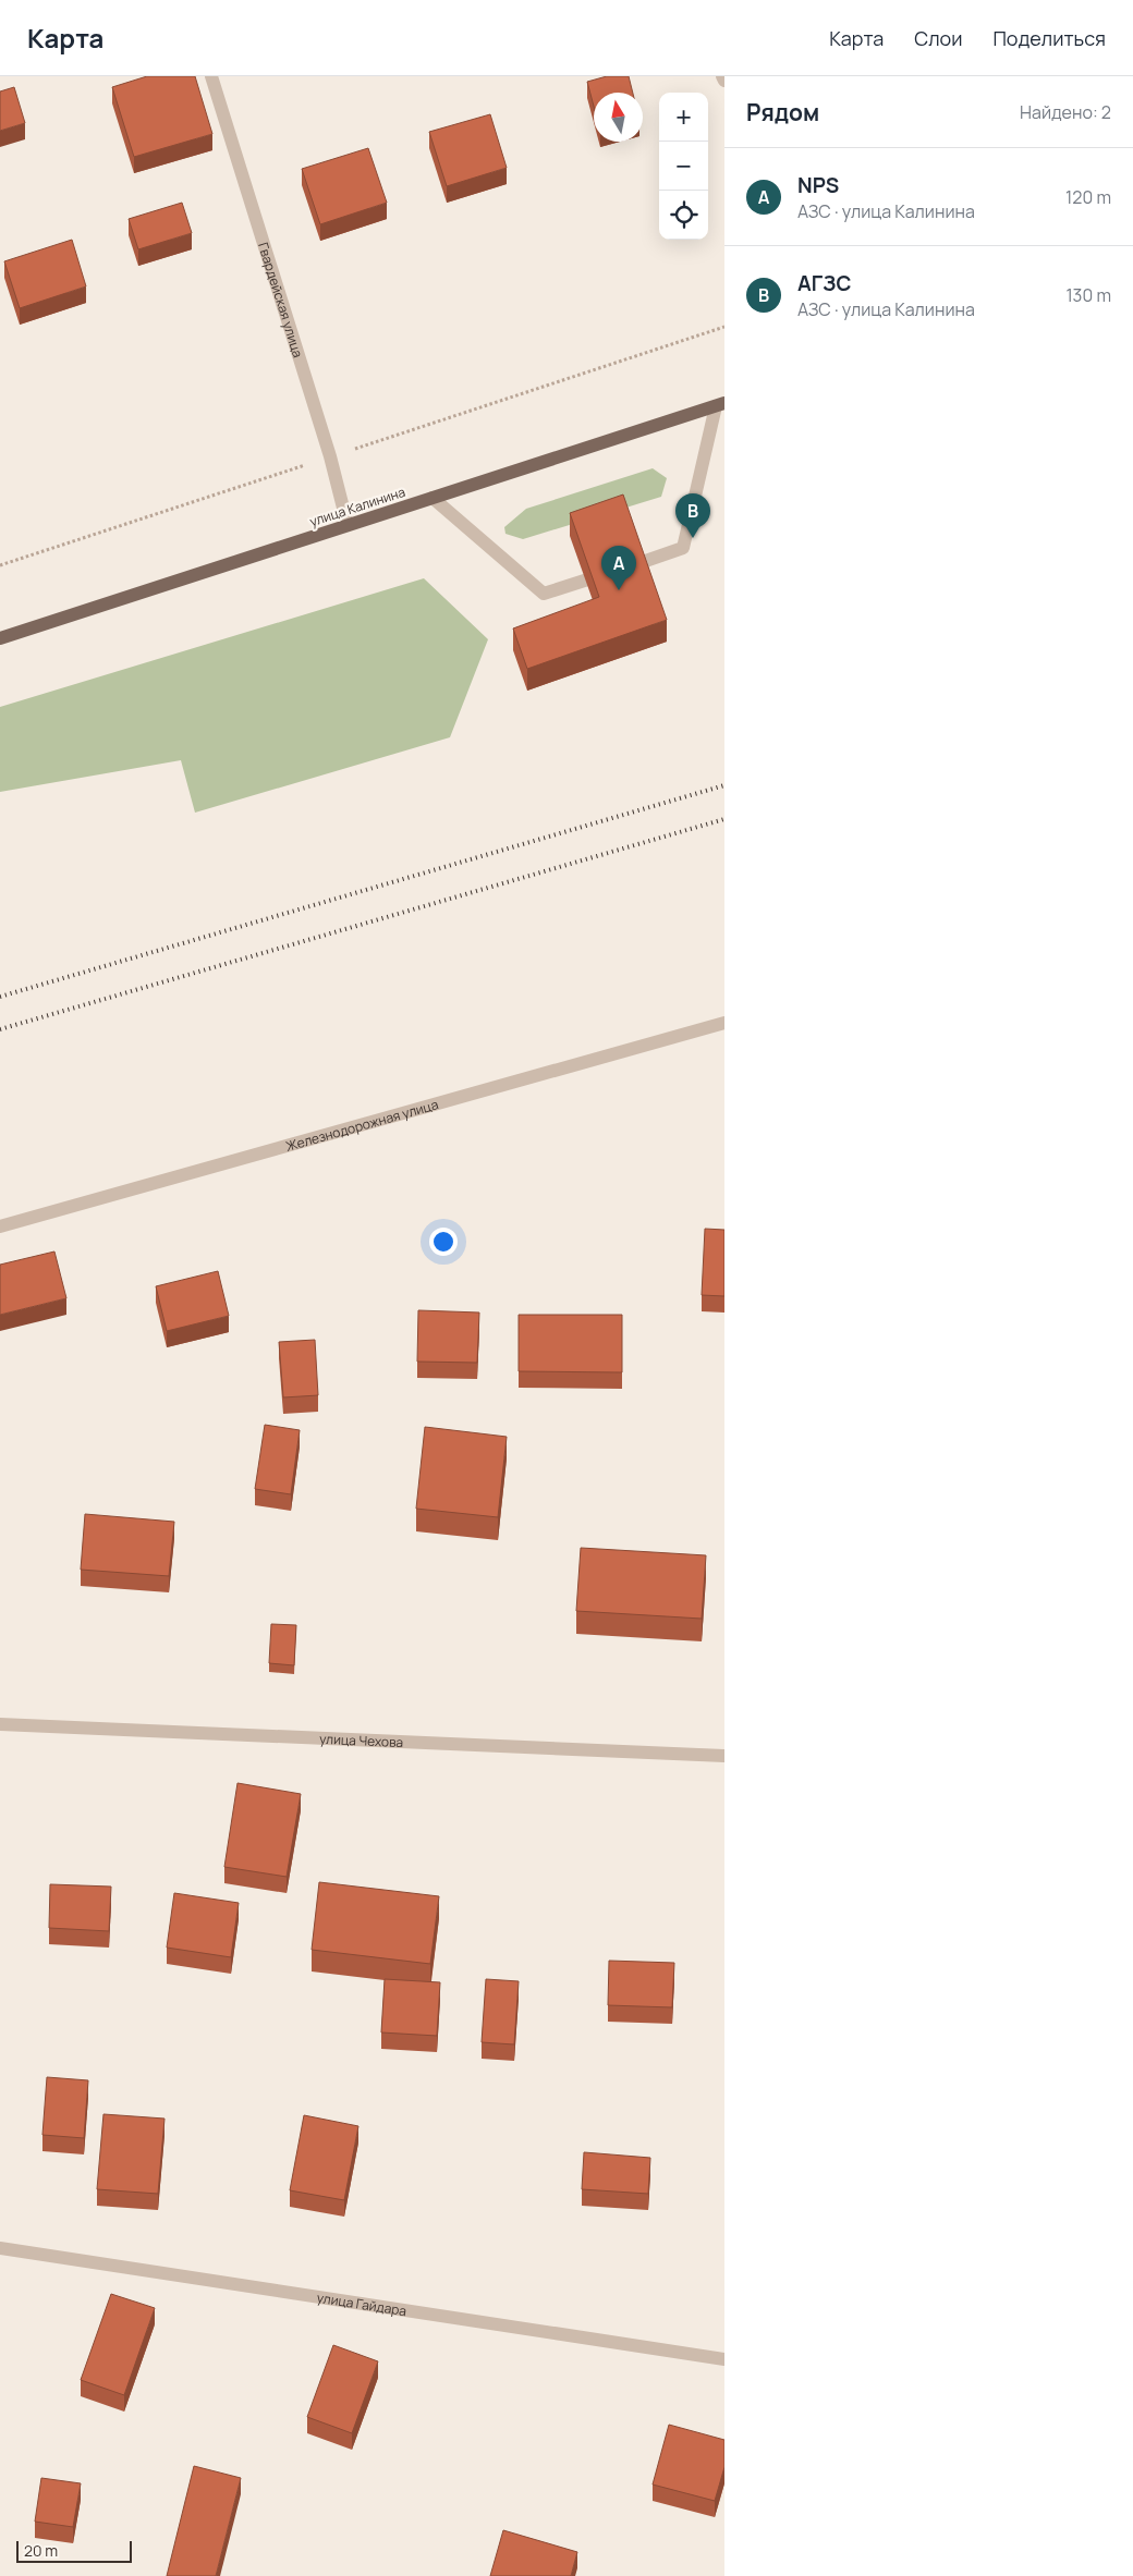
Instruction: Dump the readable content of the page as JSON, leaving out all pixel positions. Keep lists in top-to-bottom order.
{
  "streets": {
    "main road": ["улица Калинина"],
    "street": [
      "Гвардейская улица",
      "Железнодорожная улица",
      "улица Чехова",
      "улица Гайдара"
    ]
  },
  "crossings": [
    ["Гвардейская улица", "улица Калинина"]
  ],
  "scale_bar": "20 m",
  "north": "top",
  "page": {
    "header": "Карта",
    "nav": ["Карта", "Слои", "Поделиться"],
    "heading": ["Рядом", "Найдено: 2"],
    "map_buttons": ["+", "−"],
    "list": [
      {
        "mark": "A",
        "name": "NPS",
        "note": "АЗС · улица Калинина",
        "value": "120 m"
      },
      {
        "mark": "B",
        "name": "АГЗС",
        "note": "АЗС · улица Калинина",
        "value": "130 m"
      }
    ],
    "pins": ["B", "A"],
    "scale": "20 m"
  }
}
